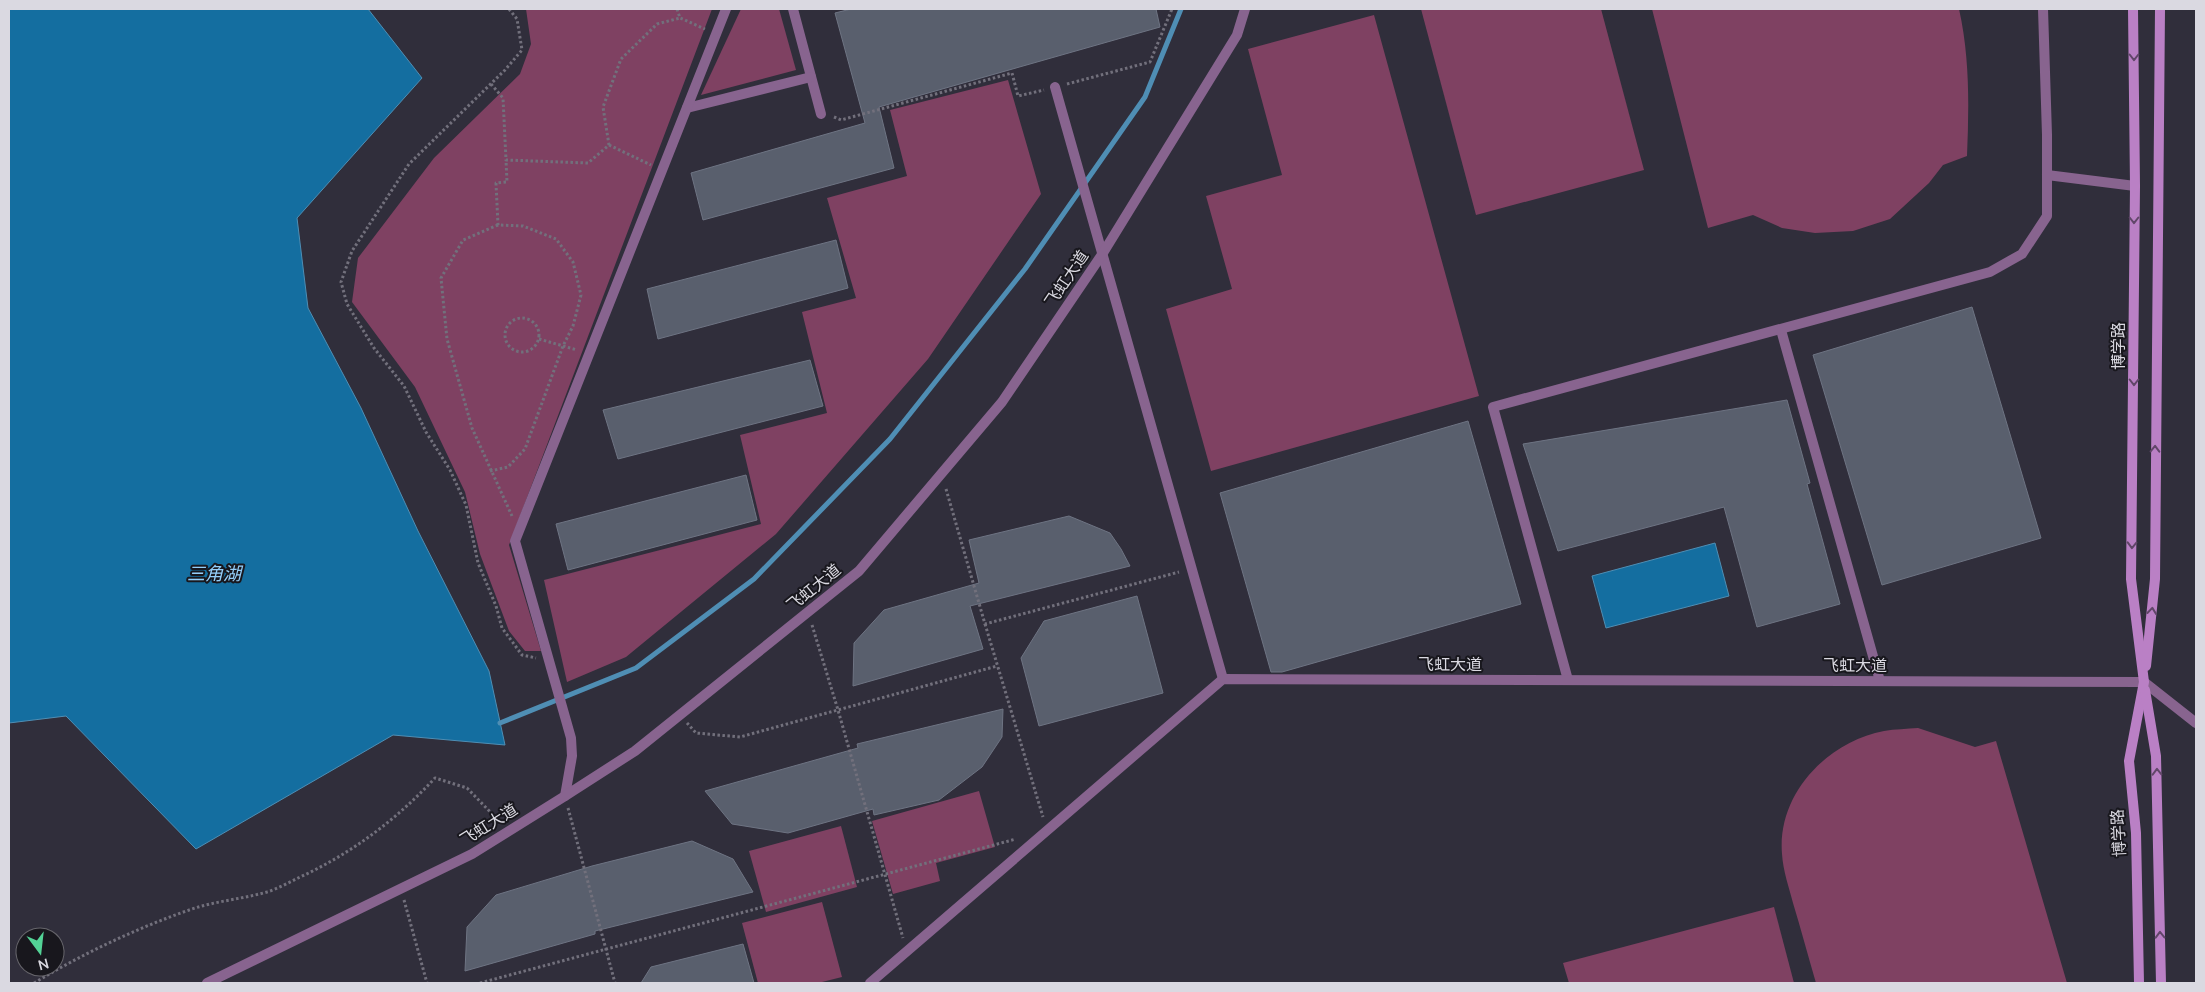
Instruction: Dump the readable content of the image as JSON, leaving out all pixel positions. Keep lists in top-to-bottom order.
{
  "streets": {
    "main road": ["博学路"],
    "street": ["飞虹大道"]
  },
  "crossings": [
    ["飞虹大道", "博学路"]
  ],
  "water": ["三角湖"],
  "north": "bottom"
}
